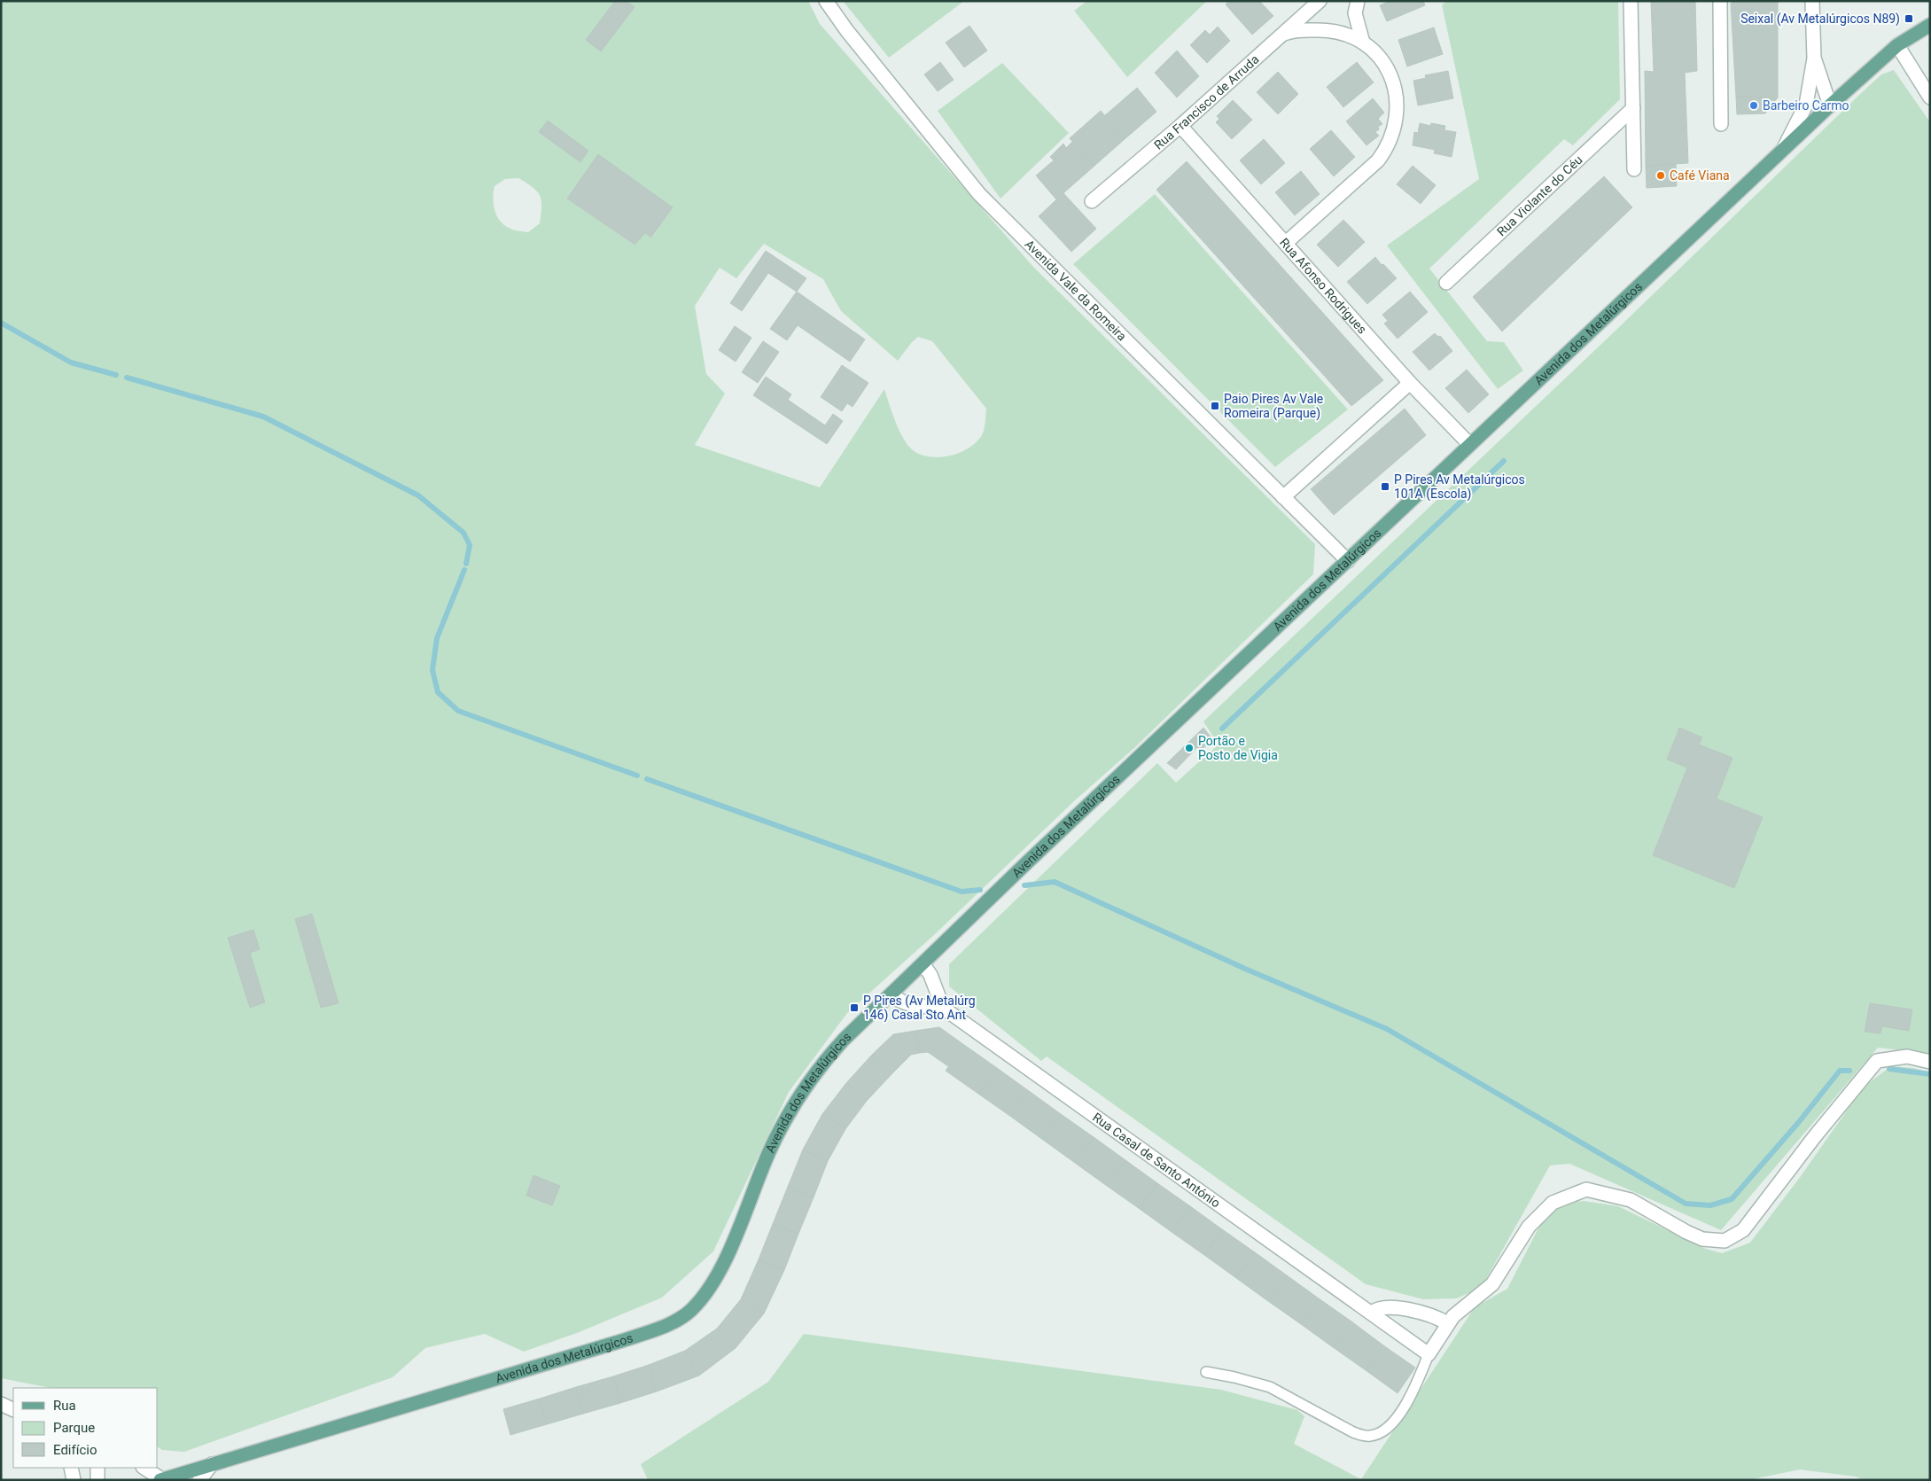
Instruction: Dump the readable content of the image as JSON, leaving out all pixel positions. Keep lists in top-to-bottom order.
{
  "streets": {
    "main road": ["Avenida dos Metalúrgicos"],
    "street": [
      "Rua Francisco de Arruda",
      "Rua Violante do Céu",
      "Rua Afonso Rodrigues",
      "Avenida Vale da Romeira",
      "Rua Casal de Santo António"
    ]
  },
  "crossings": [
    ["Rua Francisco de Arruda", "Rua Afonso Rodrigues"],
    ["Rua Afonso Rodrigues", "Avenida dos Metalúrgicos"],
    ["Avenida Vale da Romeira", "Avenida dos Metalúrgicos"]
  ],
  "places": {
    "transit": [
      "Seixal (Av Metalúrgicos N89)",
      "Paio Pires Av Vale Romeira (Parque)",
      "P Pires Av Metalúrgicos 101A (Escola)",
      "P Pires (Av Metalúrg 146) Casal Sto Ant"
    ],
    "other": ["Barbeiro Carmo", "Café Viana", "Portão e Posto de Vigia"]
  },
  "legend": ["Rua", "Parque", "Edifício"]
}
